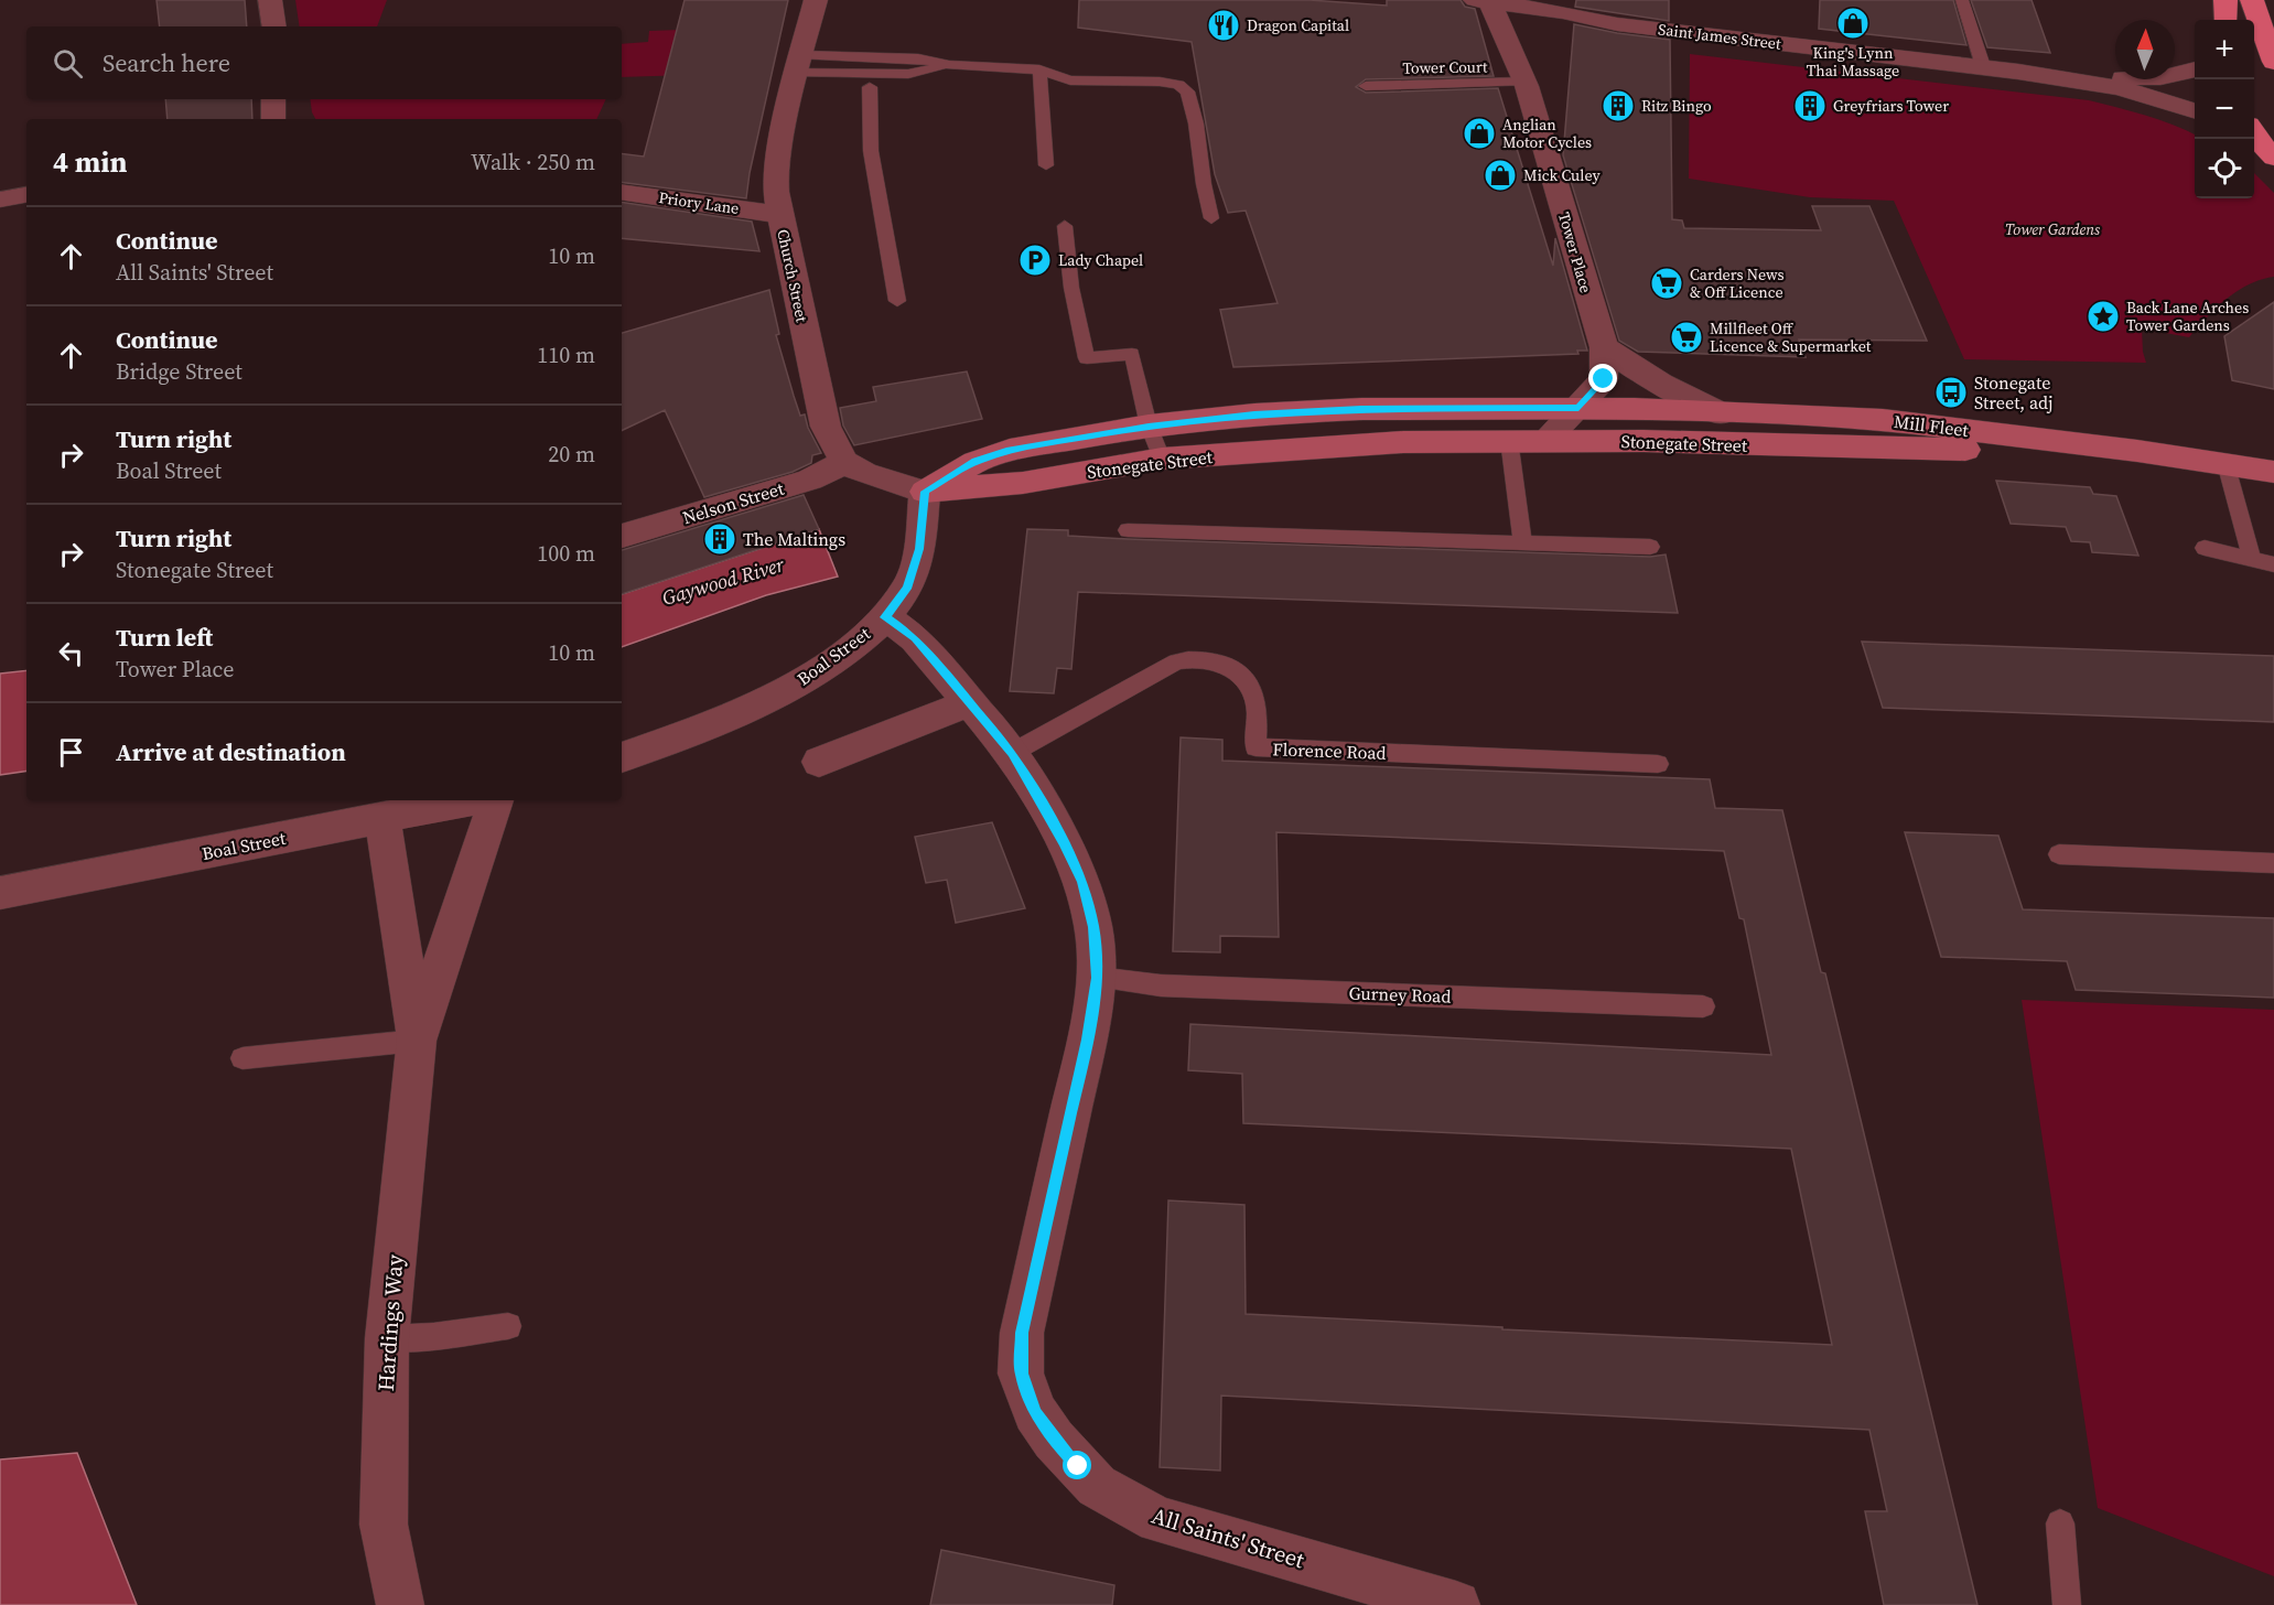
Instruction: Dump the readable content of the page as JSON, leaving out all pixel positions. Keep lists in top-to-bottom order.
{
  "streets": {
    "street": [
      "Saint James Street",
      "Priory Lane",
      "Tower Place",
      "Church Street",
      "Mill Fleet",
      "Stonegate Street",
      "Nelson Street",
      "Boal Street",
      "Hardings Way",
      "All Saints' Street"
    ],
    "lane": ["Tower Court", "Florence Road", "Gurney Road"]
  },
  "crossings": [
    ["Saint James Street", "Tower Place"],
    ["Tower Court", "Tower Place"],
    ["Priory Lane", "Church Street"],
    ["Tower Place", "Stonegate Street"],
    ["Church Street", "Nelson Street"],
    ["Mill Fleet", "Stonegate Street"],
    ["Stonegate Street", "Boal Street"],
    ["Boal Street", "Hardings Way"],
    ["Boal Street", "All Saints' Street"],
    ["Florence Road", "All Saints' Street"],
    ["Gurney Road", "All Saints' Street"]
  ],
  "water": ["Gaywood River"],
  "parks": ["Tower Gardens"],
  "places": {
    "shop": ["King's Lynn Thai Massage", "Anglian Motor Cycles", "Mick Culey"],
    "restaurant": ["Dragon Capital"],
    "building": ["Ritz Bingo", "Greyfriars Tower", "The Maltings"],
    "parking": ["Lady Chapel"],
    "supermarket": ["Carders News & Off Licence", "Millfleet Off Licence & Supermarket"],
    "place": ["Back Lane Arches Tower Gardens"],
    "bus stop": ["Stonegate Street, adj"]
  },
  "north": "top",
  "page": {
    "map_buttons": ["+", "−"],
    "search": "Search here",
    "heading": ["4 min", "Walk · 250 m"],
    "list": [
      ["Continue", "All Saints' Street", "10 m"],
      ["Continue", "Bridge Street", "110 m"],
      ["Turn right", "Boal Street", "20 m"],
      ["Turn right", "Stonegate Street", "100 m"],
      ["Turn left", "Tower Place", "10 m"],
      "Arrive at destination"
    ]
  }
}
